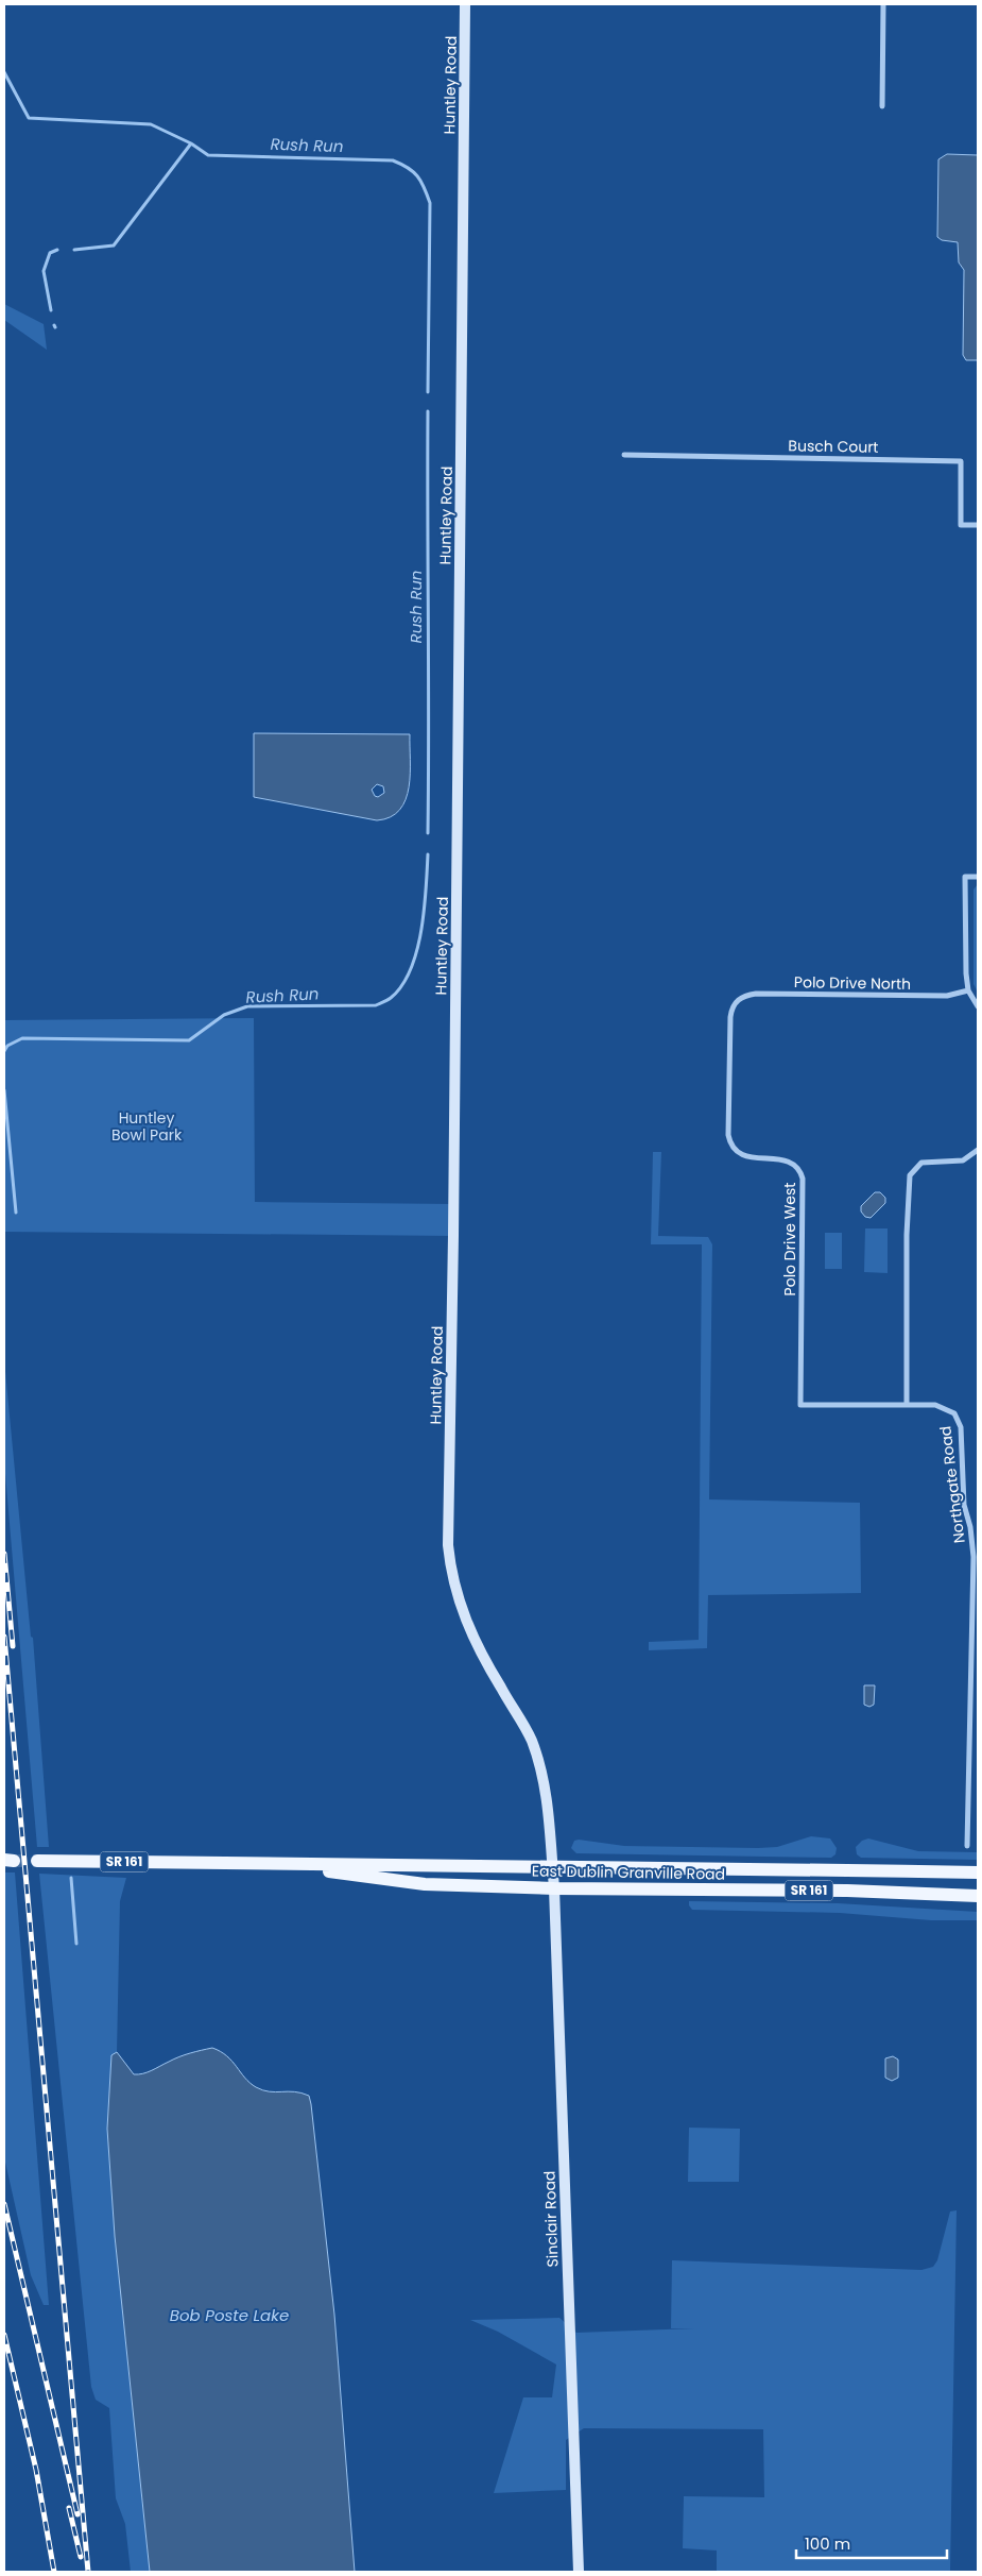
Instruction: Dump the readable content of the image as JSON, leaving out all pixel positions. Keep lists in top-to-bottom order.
{
  "streets": {
    "main road": [
      "Huntley Road",
      "SR 161",
      "East Dublin Granville Road",
      "Sinclair Road"
    ],
    "street": [
      "Busch Court",
      "Polo Drive North",
      "Polo Drive West",
      "Northgate Road"
    ]
  },
  "crossings": [
    ["Huntley Road", "East Dublin Granville Road"],
    ["Huntley Road", "Sinclair Road"],
    ["Polo Drive North", "Polo Drive West"],
    ["Polo Drive West", "Northgate Road"],
    ["East Dublin Granville Road", "Sinclair Road"]
  ],
  "water": ["Rush Run", "Bob Poste Lake"],
  "parks": ["Huntley Bowl Park"],
  "scale_bar": "100 m"
}
